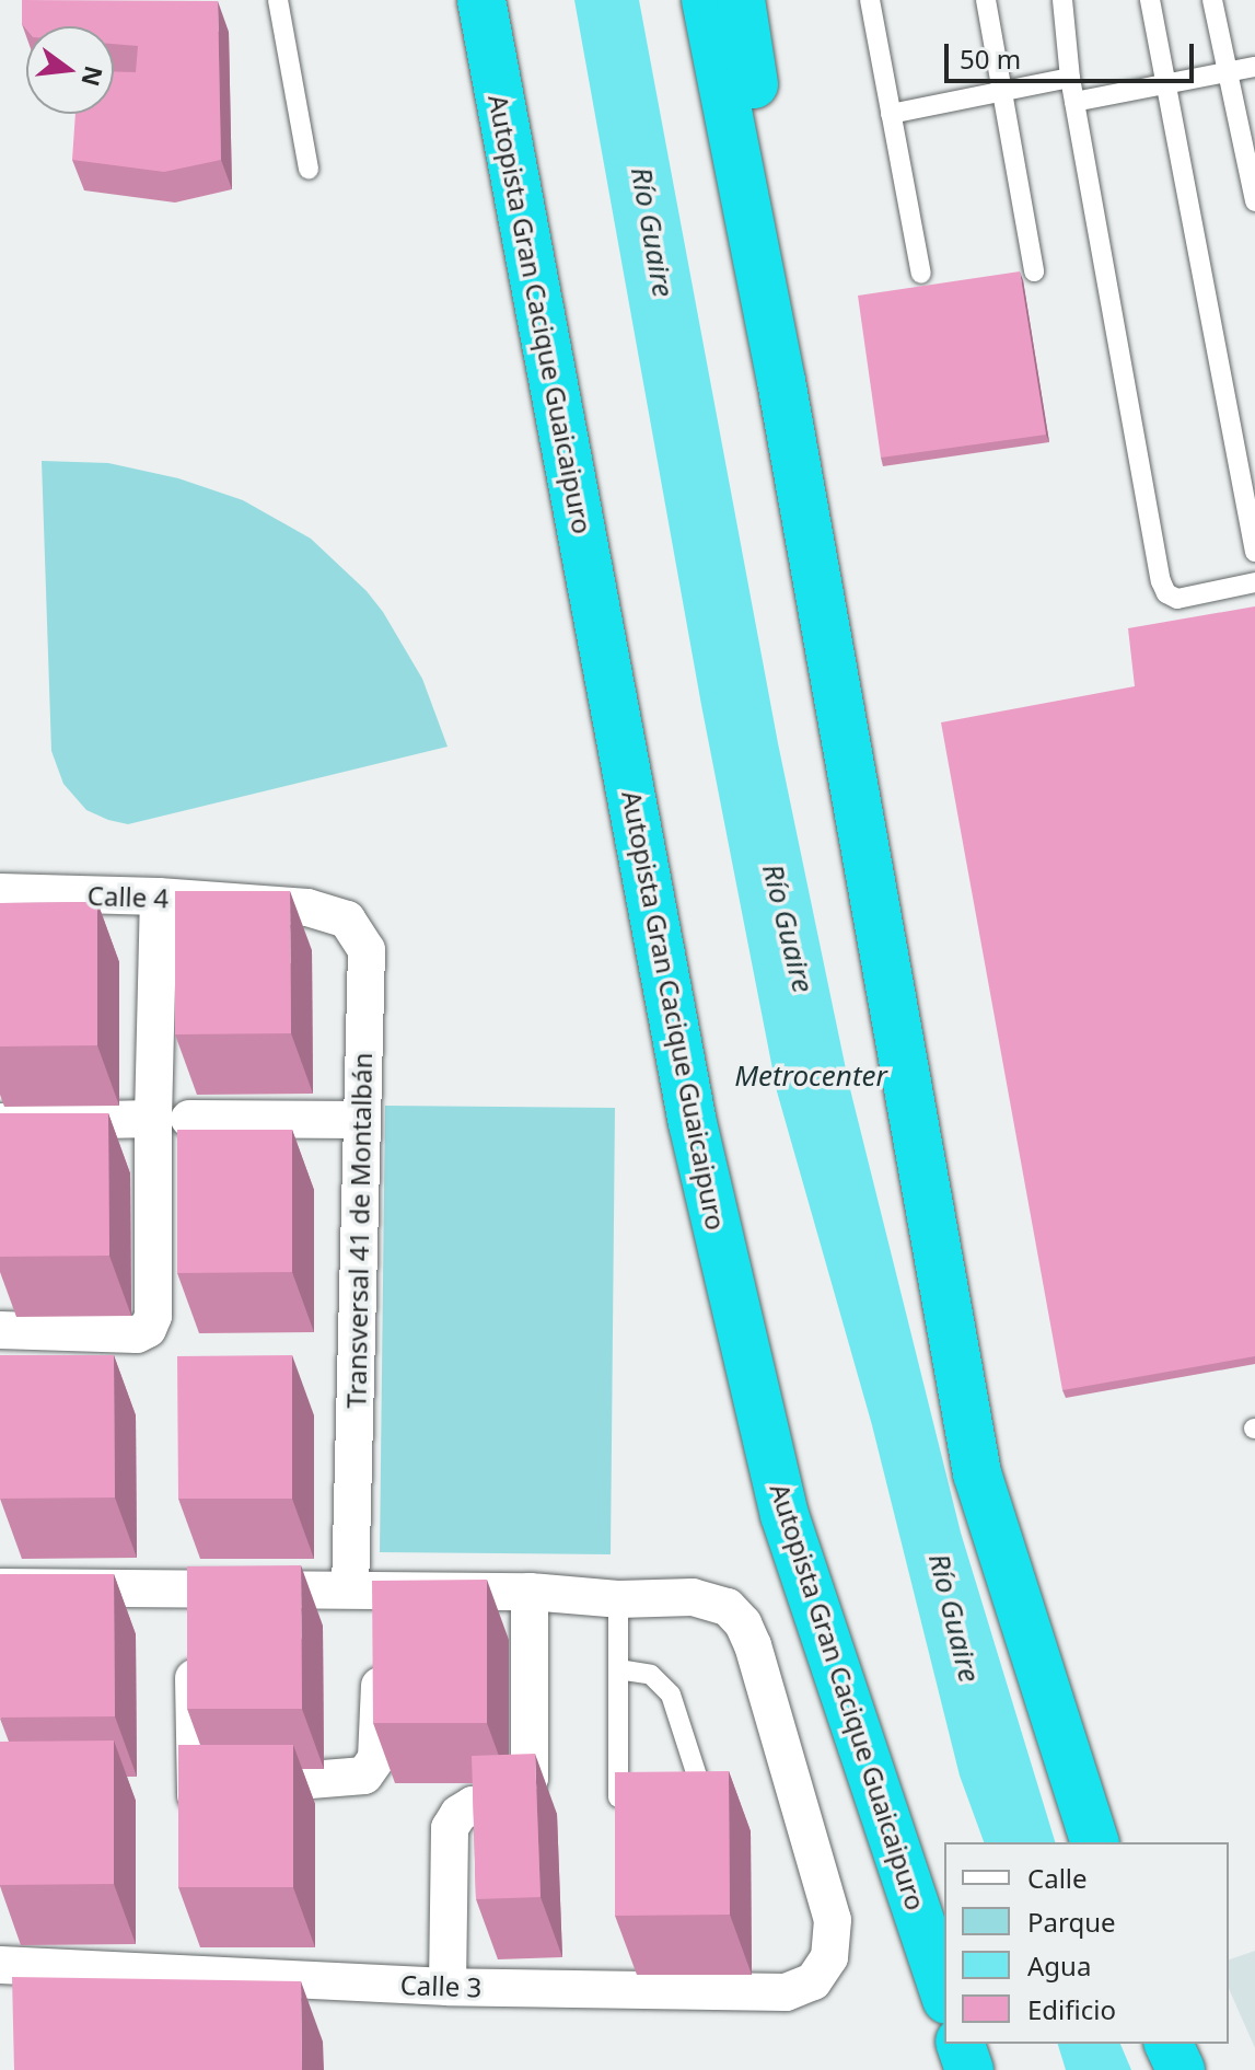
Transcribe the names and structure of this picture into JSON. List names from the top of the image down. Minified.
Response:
{"streets":{"highway":["Autopista Gran Cacique Guaicaipuro"],"street":["Calle 4","Transversal 41 de Montalbán","Calle 3"]},"crossings":[["Calle 4","Transversal 41 de Montalbán"]],"water":["Río Guaire","Metrocenter"],"legend":["Calle","Parque","Agua","Edificio"],"scale_bar":"50 m","north":"right"}
